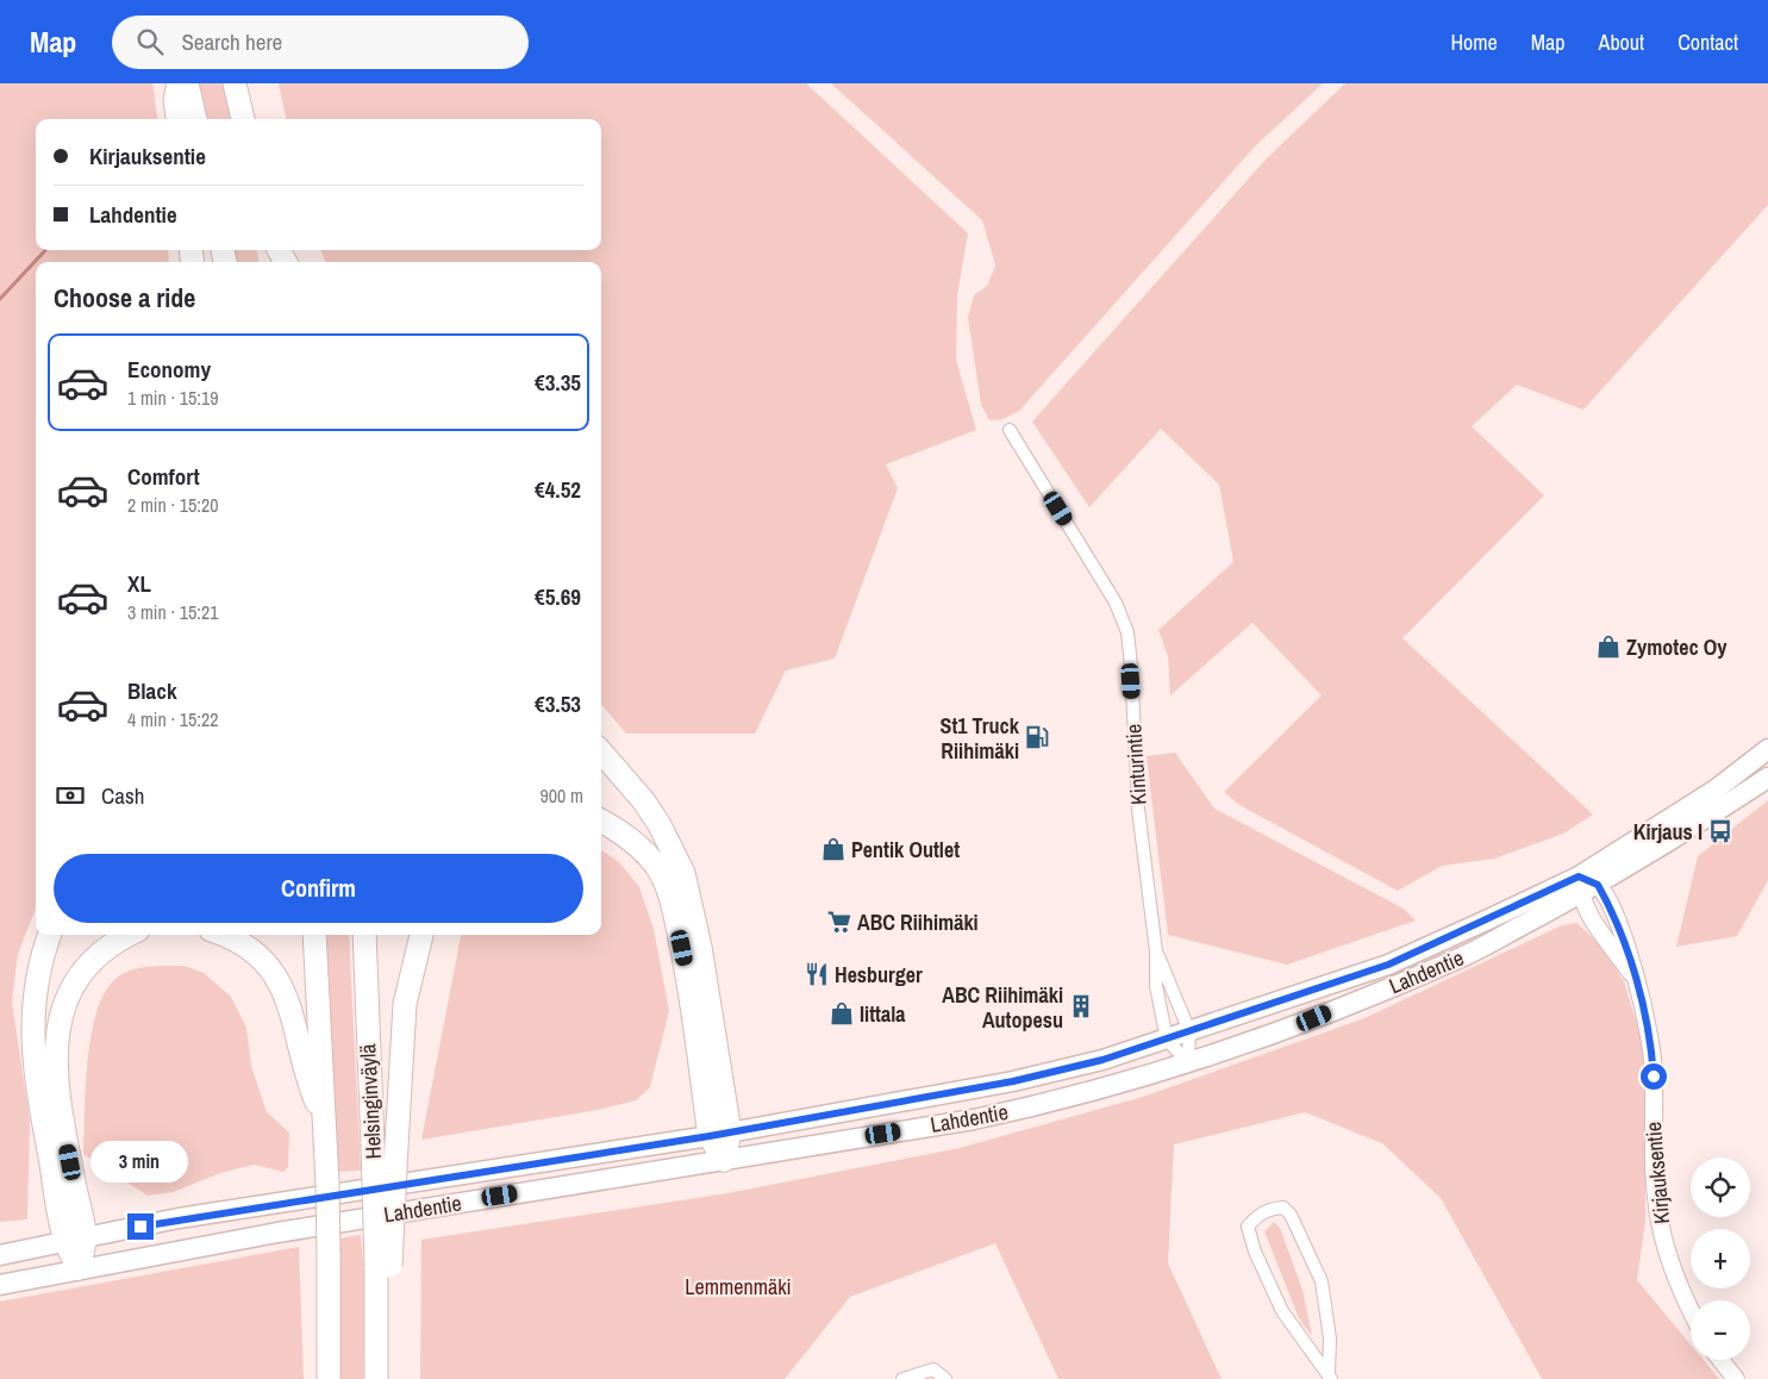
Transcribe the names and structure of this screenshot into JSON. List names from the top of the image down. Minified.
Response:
{"streets":{"highway":["Helsinginväylä"],"main road":["Lahdentie"],"street":["Kinturintie","Kirjauksentie"]},"crossings":[["Kinturintie","Lahdentie"],["Lahdentie","Kirjauksentie"]],"parks":["Lemmenmäki"],"places":{"shop":["Zymotec Oy","Pentik Outlet","Iittala"],"fuel station":["St1 Truck Riihimäki"],"bus stop":["Kirjaus I"],"supermarket":["ABC Riihimäki"],"restaurant":["Hesburger"],"building":["ABC Riihimäki Autopesu"]},"page":{"header":"Map","search":"Search here","nav":["Home","Map","About","Contact"],"banner":["Kirjauksentie","Lahdentie"],"heading":"Choose a ride","list":[{"name":"Economy","note":"1 min · 15:19","value":"€3.35"},{"name":"Comfort","note":"2 min · 15:20","value":"€4.52"},{"name":"XL","note":"3 min · 15:21","value":"€5.69"},{"name":"Black","note":"4 min · 15:22","value":"€3.53"}],"pay":["Cash","900 m"],"buttons":"Confirm","bubble":"3 min","map_buttons":["+","−"]}}
